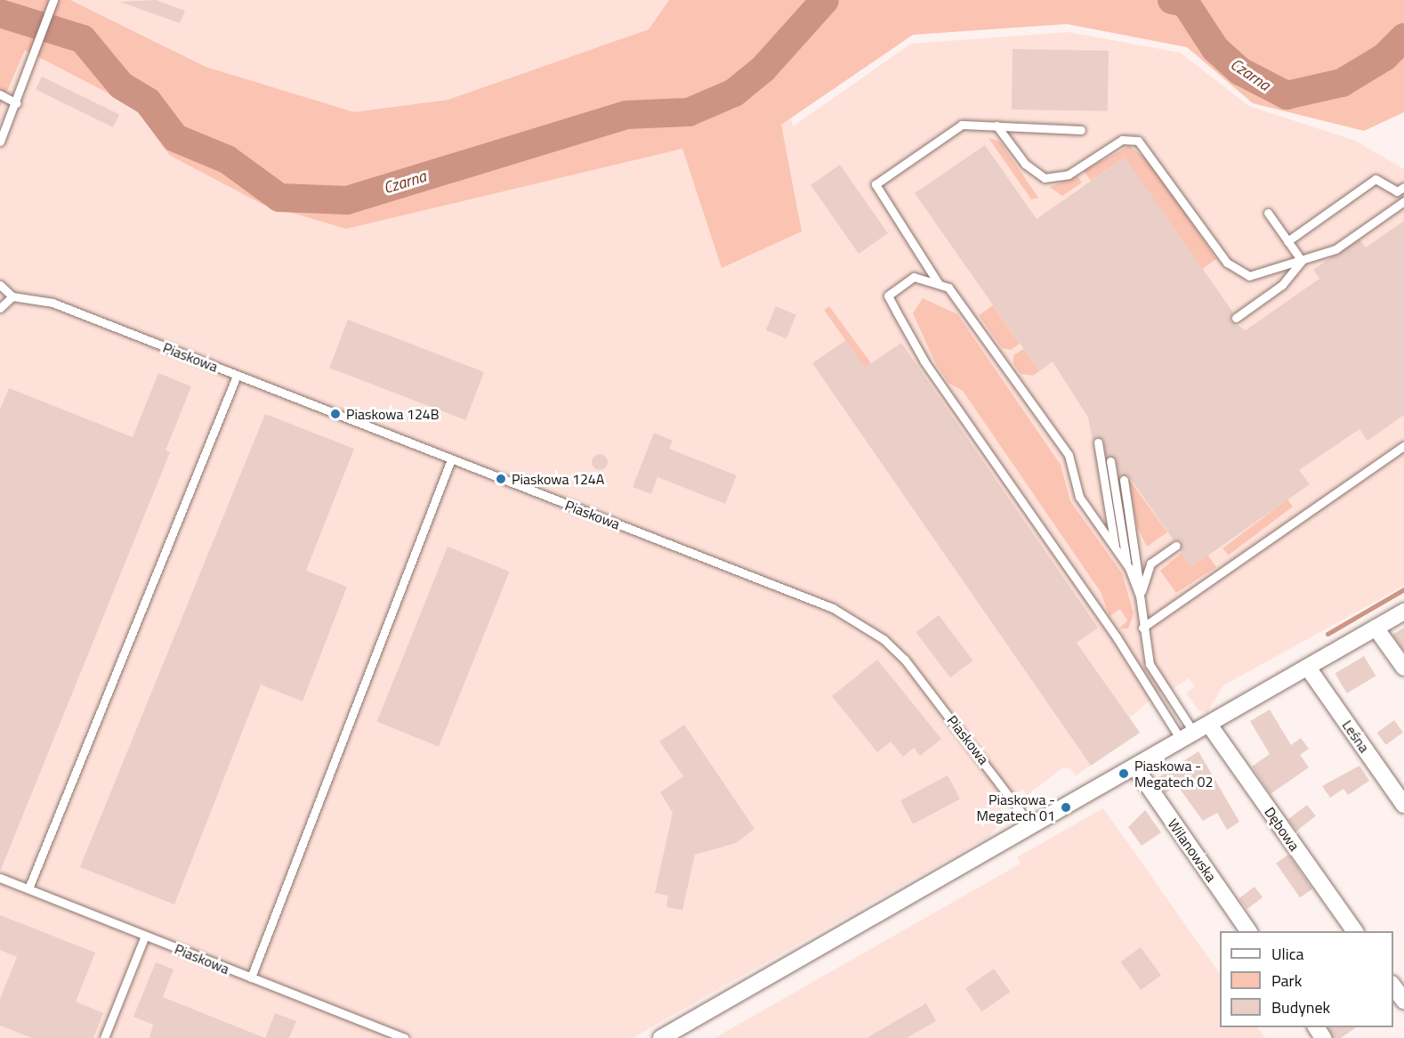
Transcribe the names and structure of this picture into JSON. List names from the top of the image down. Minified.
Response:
{"streets":{"street":["Leśna","Dębowa","Wilanowska"],"lane":["Piaskowa"]},"water":["Czarna"],"places":["Piaskowa 124B","Piaskowa 124A","Piaskowa - Megatech 02","Piaskowa - Megatech 01"],"legend":["Ulica","Park","Budynek"]}
